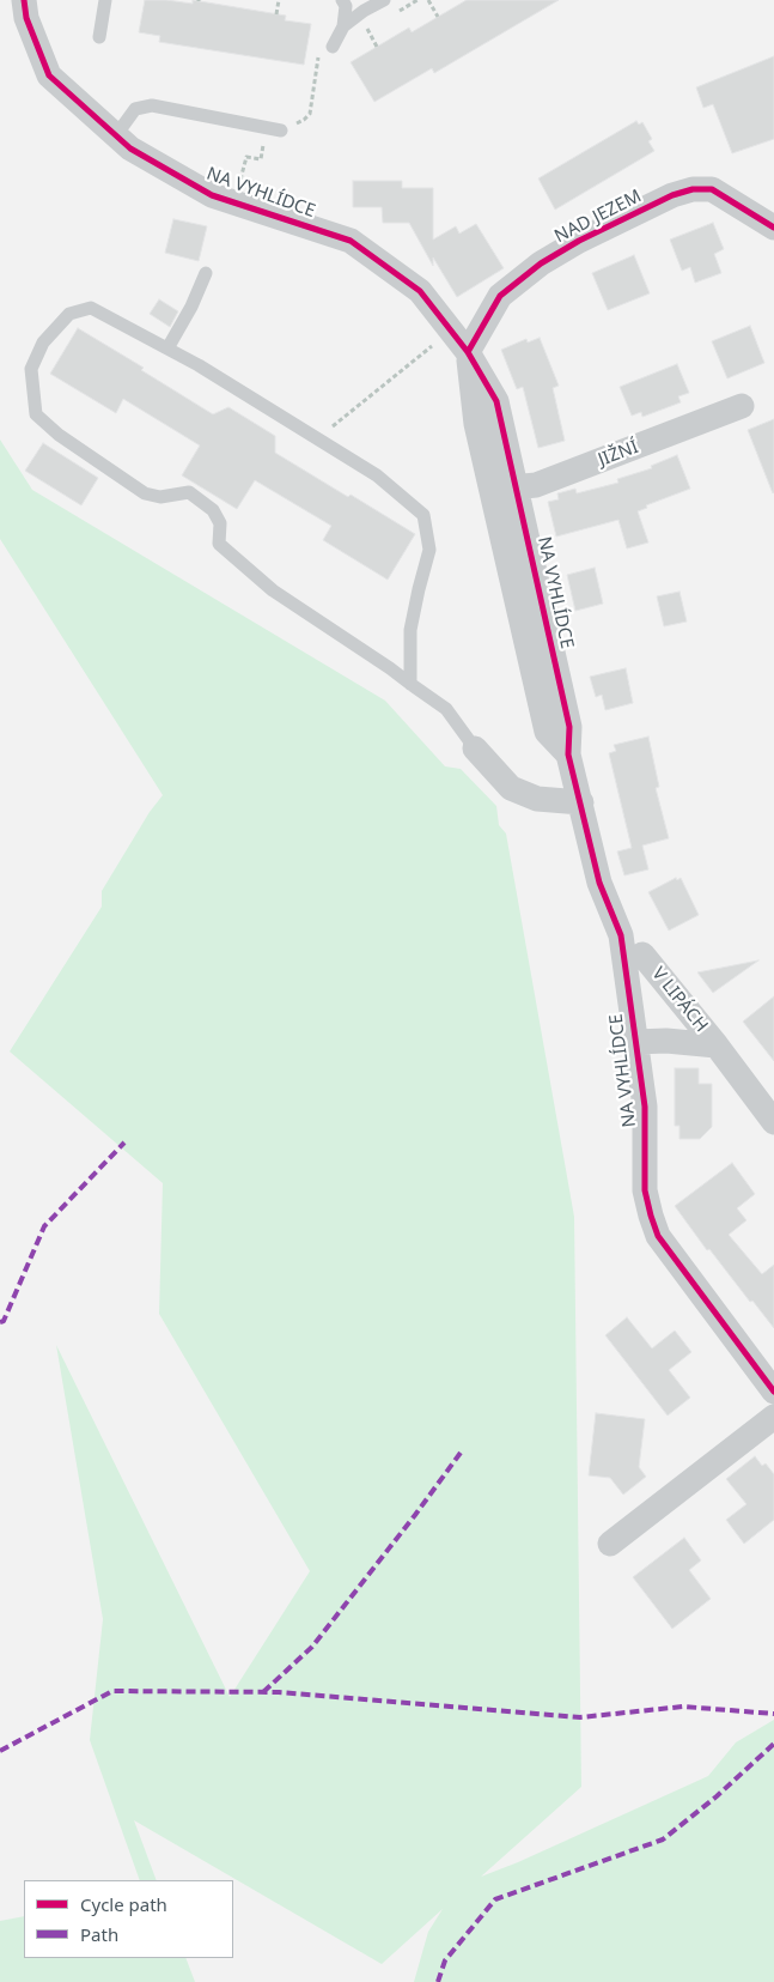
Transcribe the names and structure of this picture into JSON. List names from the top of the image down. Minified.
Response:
{"streets":{"street":["NA VYHLÍDCE","NAD JEZEM","JIŽNÍ","V LIPÁCH"]},"crossings":[["NA VYHLÍDCE","NAD JEZEM"],["NA VYHLÍDCE","JIŽNÍ"],["NA VYHLÍDCE","V LIPÁCH"]],"legend":["Cycle path","Path"]}
